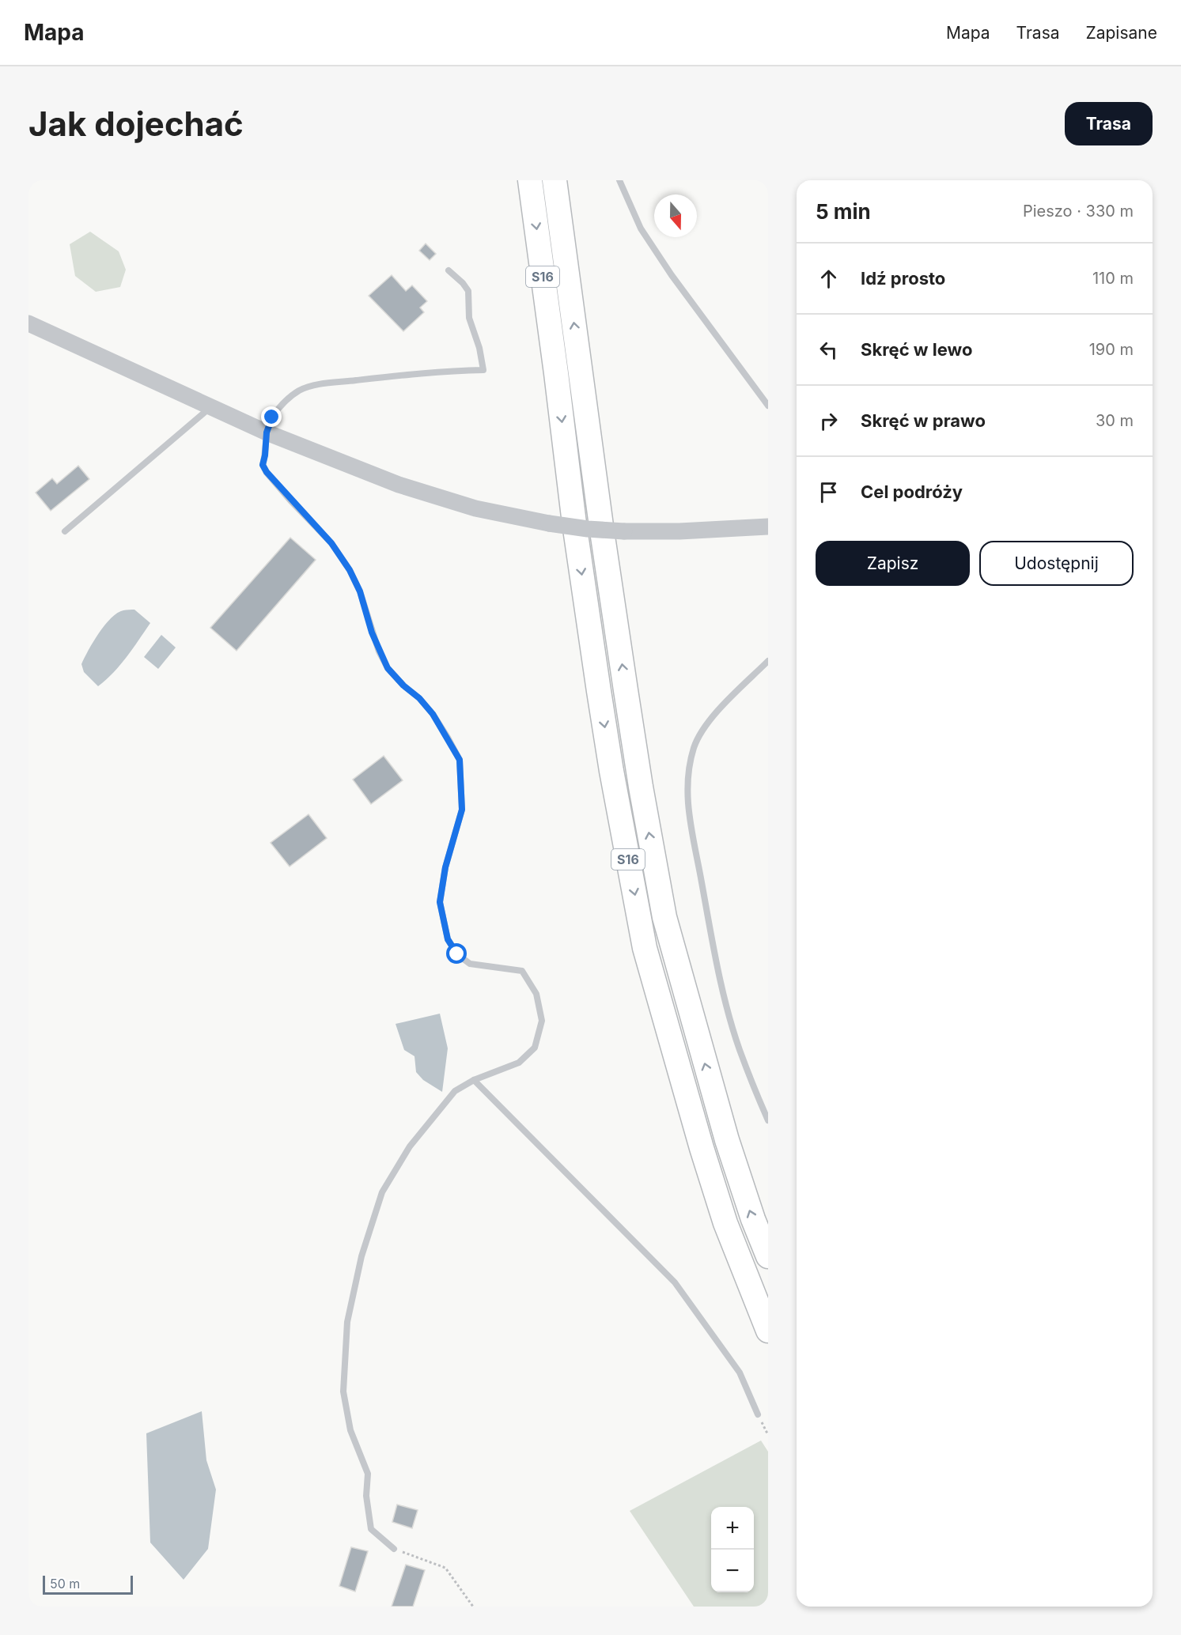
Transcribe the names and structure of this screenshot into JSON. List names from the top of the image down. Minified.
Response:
{"streets":{"highway":["S16"]},"scale_bar":"50 m","north":"bottom","page":{"header":"Mapa","nav":["Mapa","Trasa","Zapisane"],"buttons":["Trasa",["Zapisz","Udostępnij"]],"title":"Jak dojechać","heading":["5 min","Pieszo · 330 m"],"list":[["Idź prosto","110 m"],["Skręć w lewo","190 m"],["Skręć w prawo","30 m"],"Cel podróży"],"map_buttons":["+","−"],"scale":"50 m"}}
